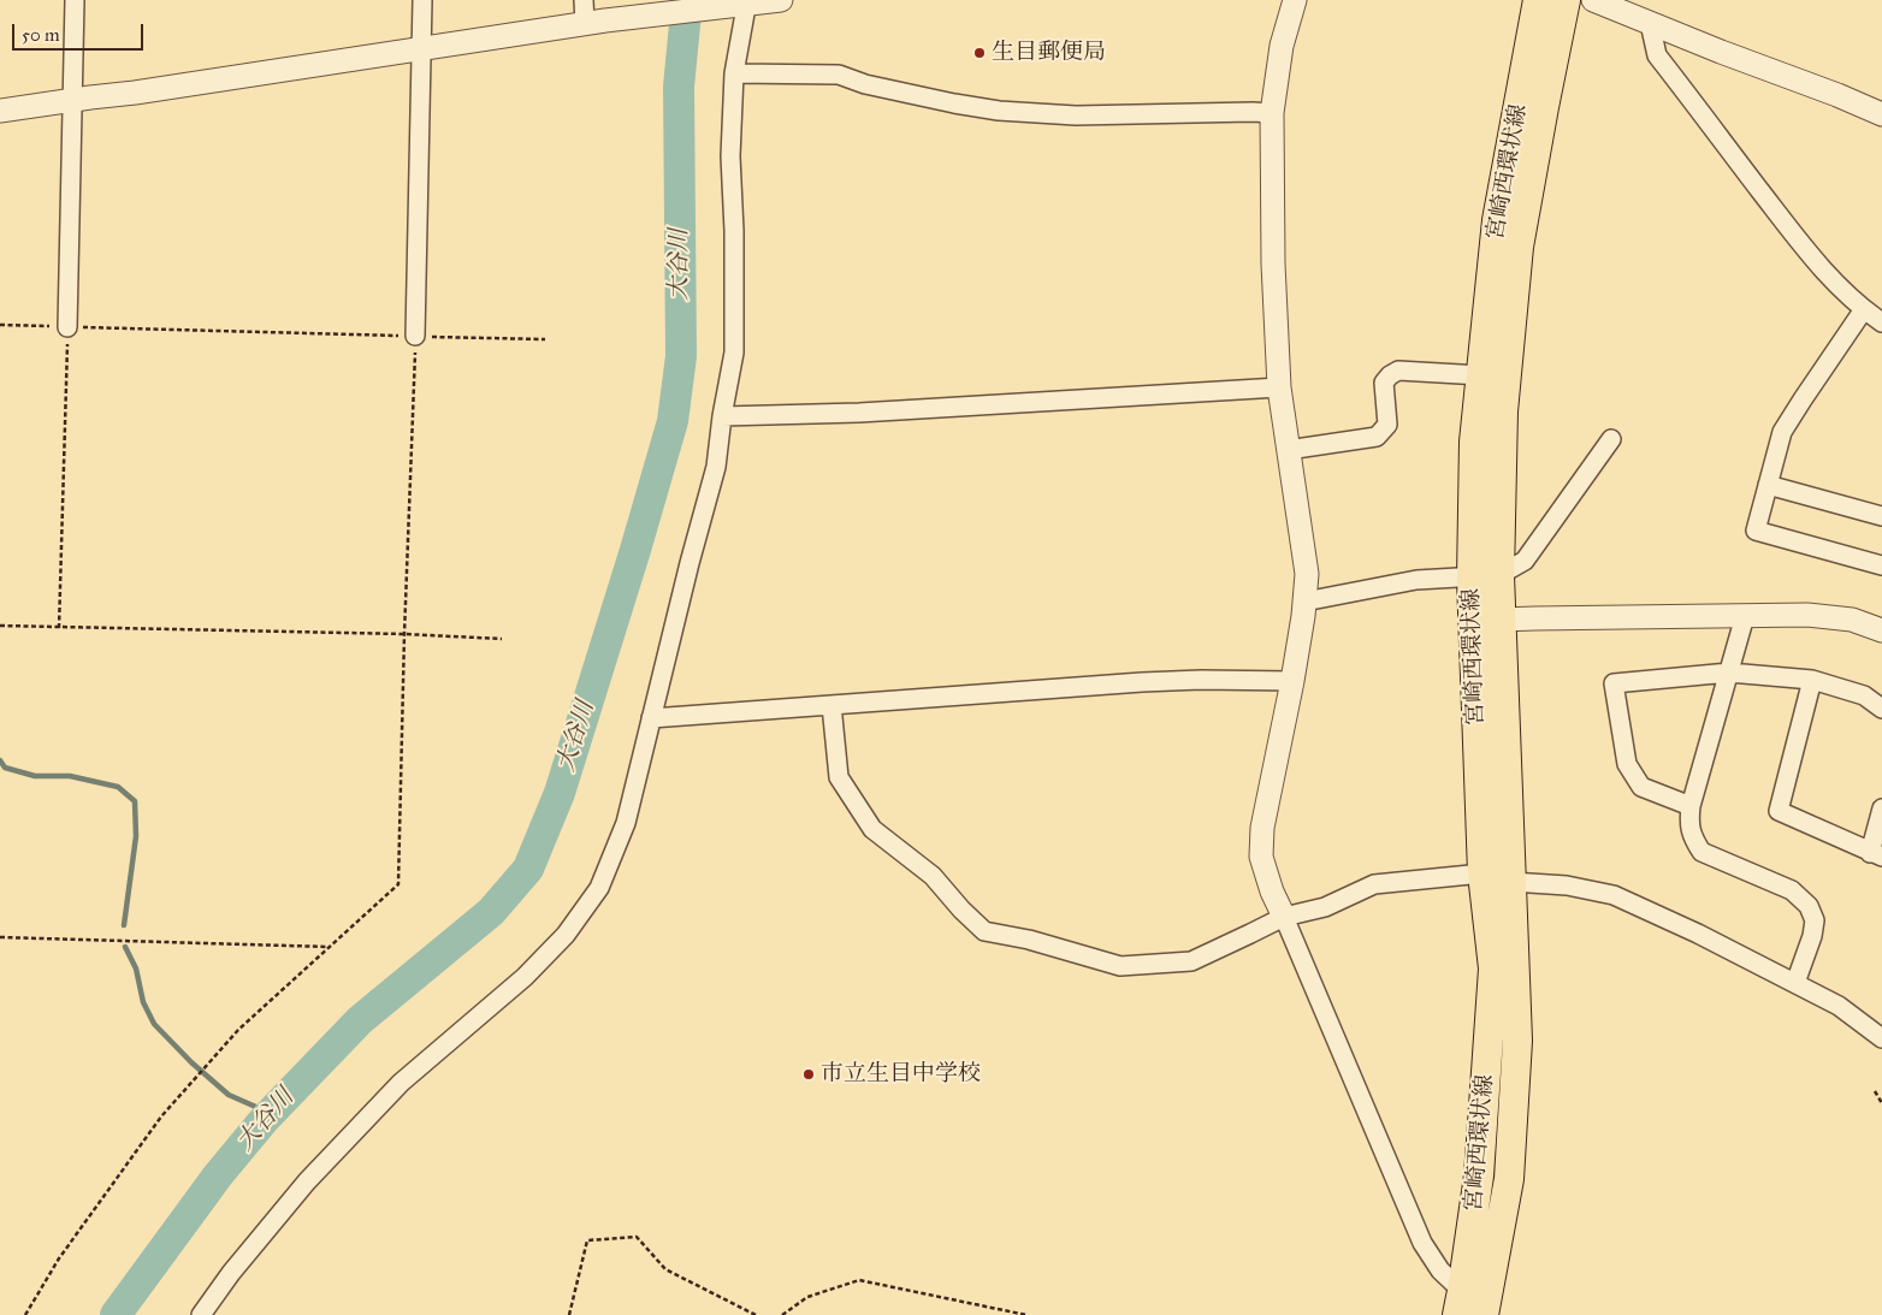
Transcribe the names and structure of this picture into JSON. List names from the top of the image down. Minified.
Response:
{"streets":{"main road":["宮崎西環状線"]},"water":["大谷川"],"places":["生目郵便局","市立生目中学校"],"scale_bar":"50 m"}
